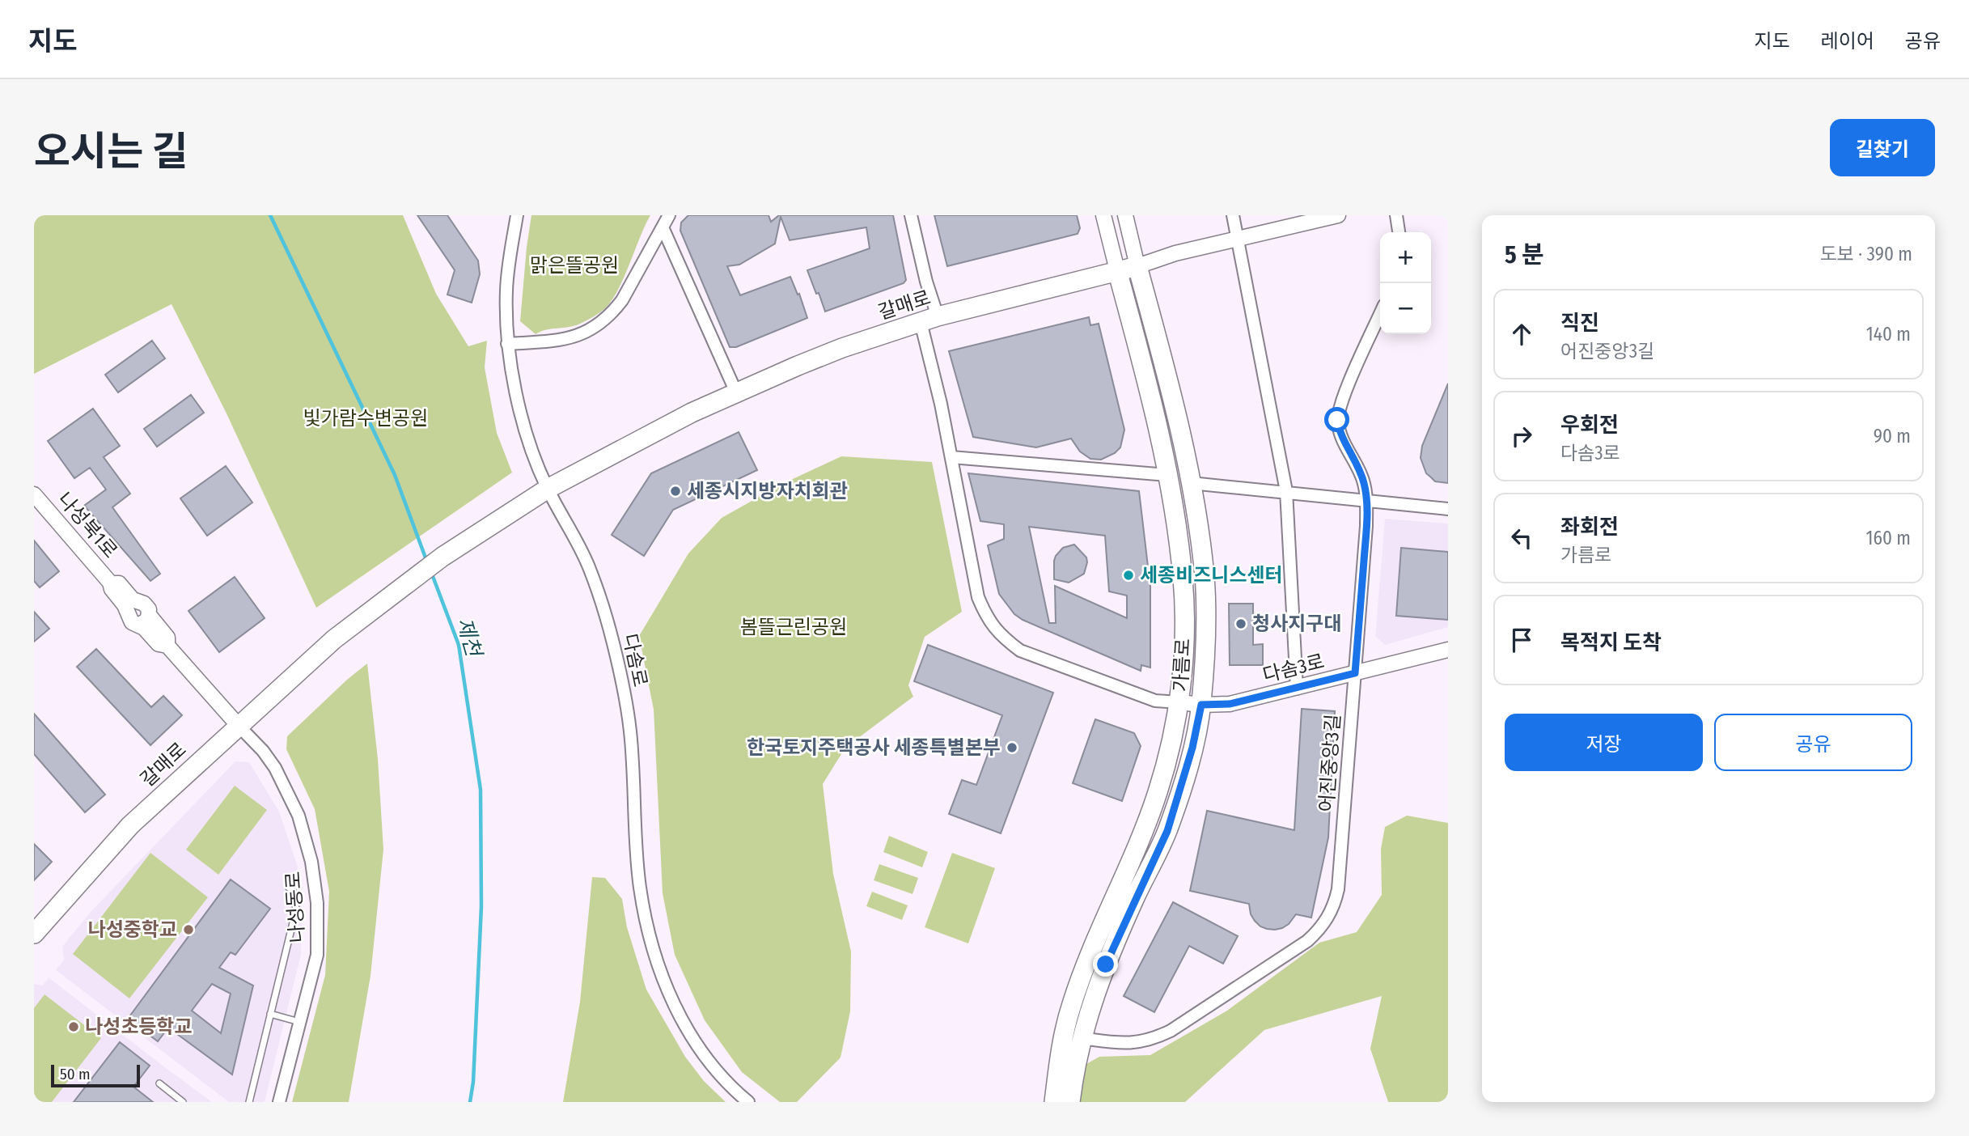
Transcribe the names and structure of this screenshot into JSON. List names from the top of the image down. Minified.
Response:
{"streets":{"main road":["갈매로","가름로"],"street":["나성북1로","다솜로","다솜3로","어진중앙3길","나성동로"]},"crossings":[["갈매로","다솜로"],["갈매로","가름로"],["갈매로","나성동로"],["가름로","다솜3로"],["가름로","어진중앙3길"],["다솜3로","어진중앙3길"]],"water":["제천"],"parks":["맑은뜰공원","빛가람수변공원","봄뜰근린공원"],"places":["세종시지방자치회관","세종비즈니스센터","청사지구대","한국토지주택공사 세종특별본부","나성중학교","나성초등학교"],"scale_bar":"50 m","page":{"header":"지도","nav":["지도","레이어","공유"],"title":"오시는 길","buttons":["길찾기",["저장","공유"]],"heading":["5 분","도보 · 390 m"],"map_buttons":["+","−"],"list":[["직진","어진중앙3길","140 m"],["우회전","다솜3로","90 m"],["좌회전","가름로","160 m"],"목적지 도착"],"scale":"50 m"}}
